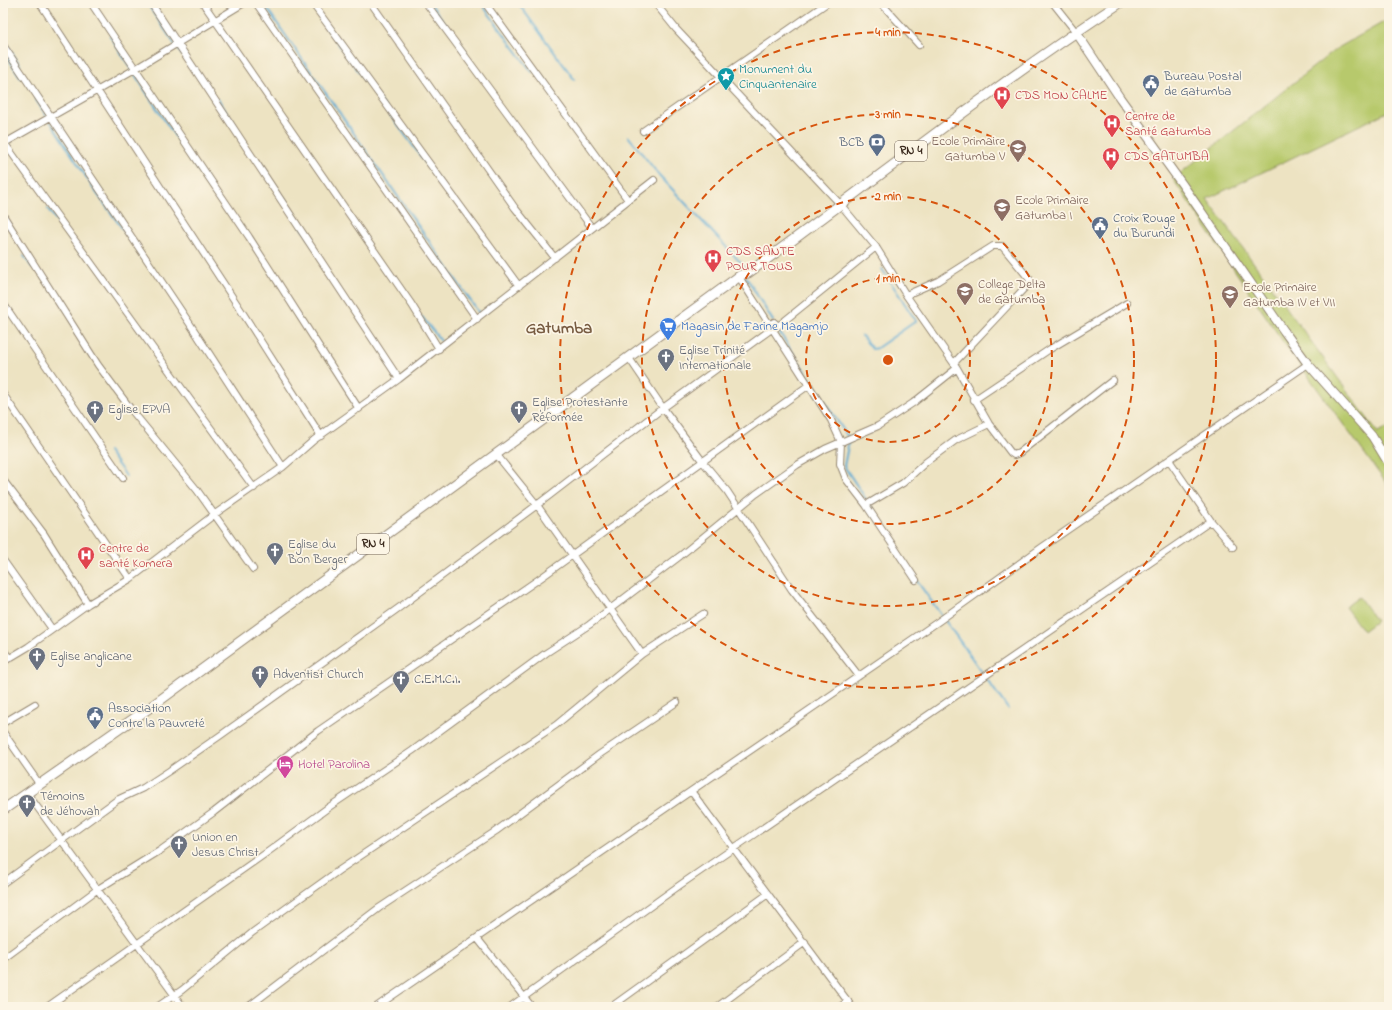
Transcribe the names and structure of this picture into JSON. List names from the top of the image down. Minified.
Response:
{"streets":{"main road":["RN 4"]},"districts":["Gatumba"],"places":{"place":["Monument du Cinquantenaire"],"public building":["Bureau Postal de Gatumba","Croix Rouge du Burundi","Association Contre la Pauvreté"],"hospital":["CDS MON CALME","Centre de Santé Gatumba","CDS GATUMBA","CDS SANTE POUR TOUS","Centre de santé Komera"],"bank":["BCB"],"school or university":["Ecole Primaire Gatumba V","Ecole Primaire Gatumba I","College Delta de Gatumba","Ecole Primaire Gatumba IV et VII"],"supermarket":["Magasin de Farine Magamjo"],"church":["Eglise Trinité Internationale","Eglise EPVA","Eglise Protestante Réformée","Eglise du Bon Berger","Eglise anglicane","Adventist Church","C.E.M.C.I.","Témoins de Jéhovah","Union en Jesus Christ"],"hotel":["Hotel Parolina"]},"rings":["4 min","3 min","2 min","1 min"]}
